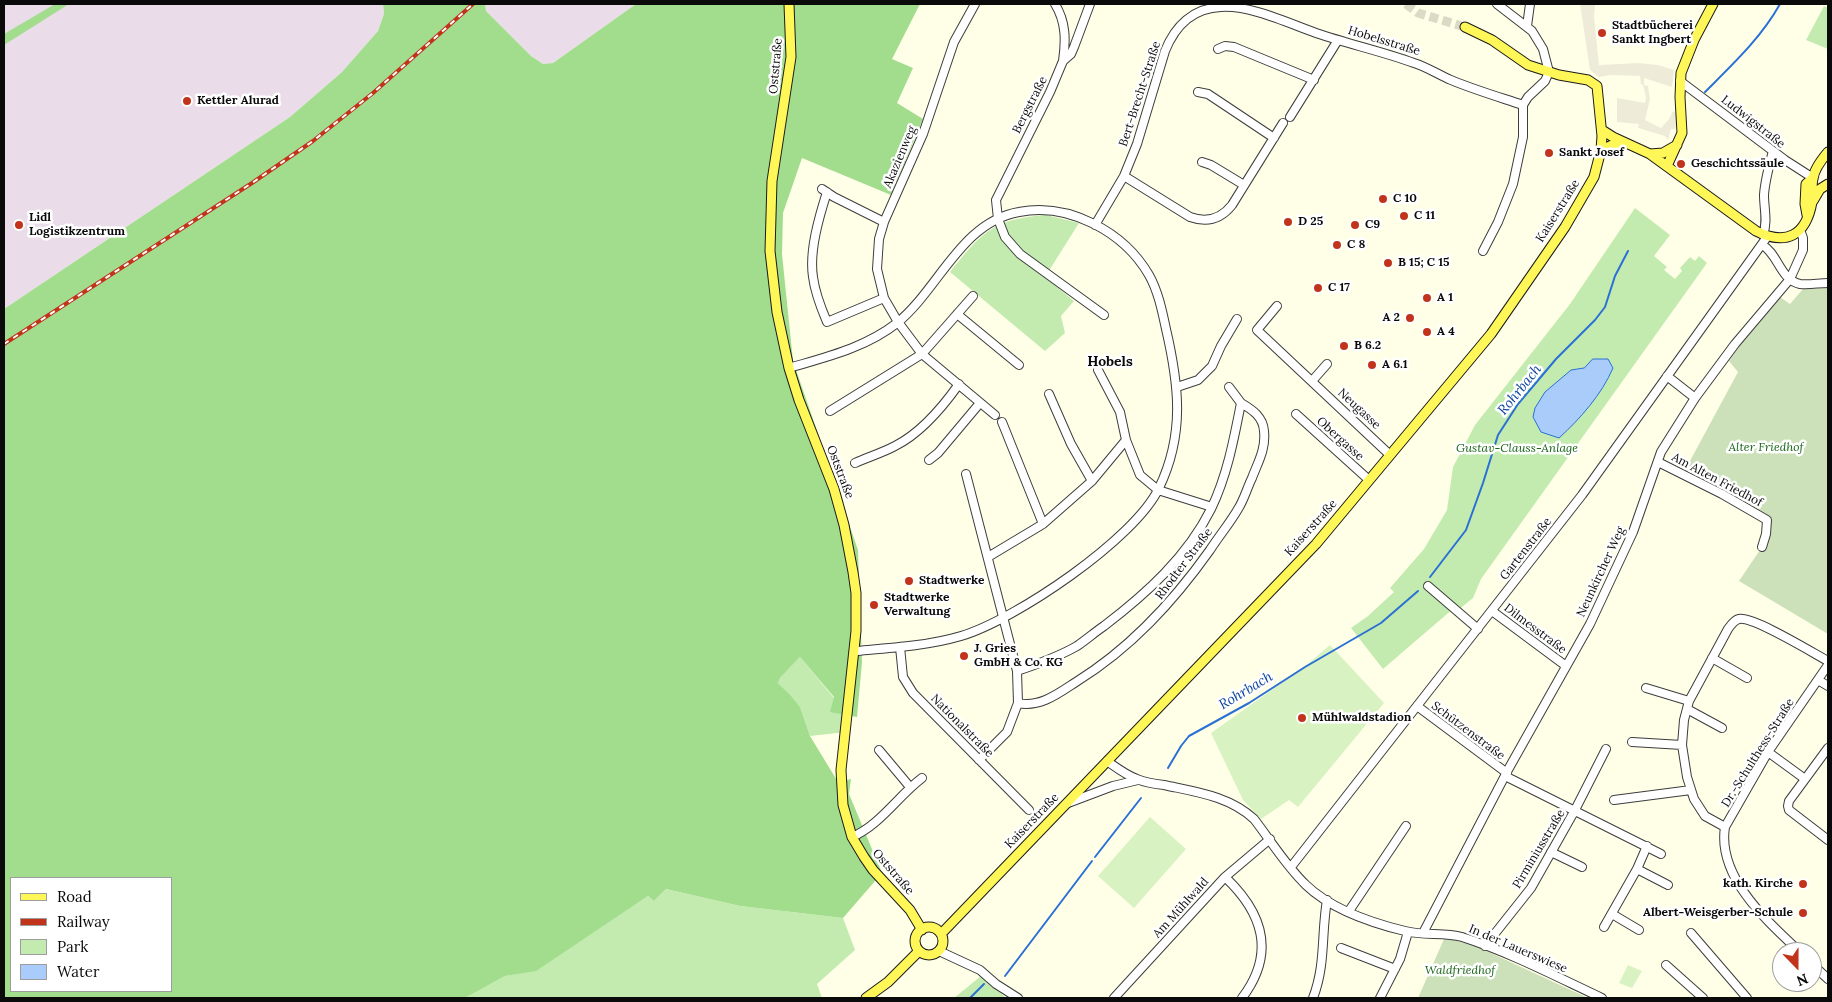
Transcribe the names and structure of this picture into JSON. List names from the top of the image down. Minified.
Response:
{"streets":{"main road":["Oststraße","Kaiserstraße"],"street":["Hobelsstraße","Bert-Brecht-Straße","Bergstraße","Ludwigstraße","Akazienweg","Neugasse","Obergasse","Am Alten Friedhof","Gartenstraße","Rhodter Straße","Neunkircher Weg","Dilmesstraße","Nationalstraße","Schützenstraße","Dr.-Schulthess-Straße","Pirminiusstraße","Am Mühlwald","In der Lauerswiese"]},"crossings":[["Hobelsstraße","Bert-Brecht-Straße"],["Oststraße","Kaiserstraße"],["Kaiserstraße","Neugasse"],["Kaiserstraße","Obergasse"],["Am Alten Friedhof","Neunkircher Weg"],["Gartenstraße","Dilmesstraße"],["Gartenstraße","Schützenstraße"],["Gartenstraße","In der Lauerswiese"],["Neunkircher Weg","Dilmesstraße"],["Neunkircher Weg","Schützenstraße"],["Neunkircher Weg","In der Lauerswiese"],["Schützenstraße","Pirminiusstraße"],["Pirminiusstraße","In der Lauerswiese"],["Am Mühlwald","In der Lauerswiese"]],"districts":["Hobels"],"water":["Rohrbach"],"parks":["Alter Friedhof","Gustav-Clauss-Anlage","Waldfriedhof"],"places":["Stadtbücherei Sankt Ingbert","Kettler Alurad","Sankt Josef","Geschichtssäule","C 10","C 11","D 25","Lidl Logistikzentrum","C9","C 8","B 15; C 15","C 17","A 1","A 2","A 4","B 6.2","A 6.1","Stadtwerke","Stadtwerke Verwaltung","J. Gries GmbH & Co. KG","Mühlwaldstadion","kath. Kirche","Albert-Weisgerber-Schule"],"legend":["Road","Railway","Park","Water"],"north":"bottom"}
